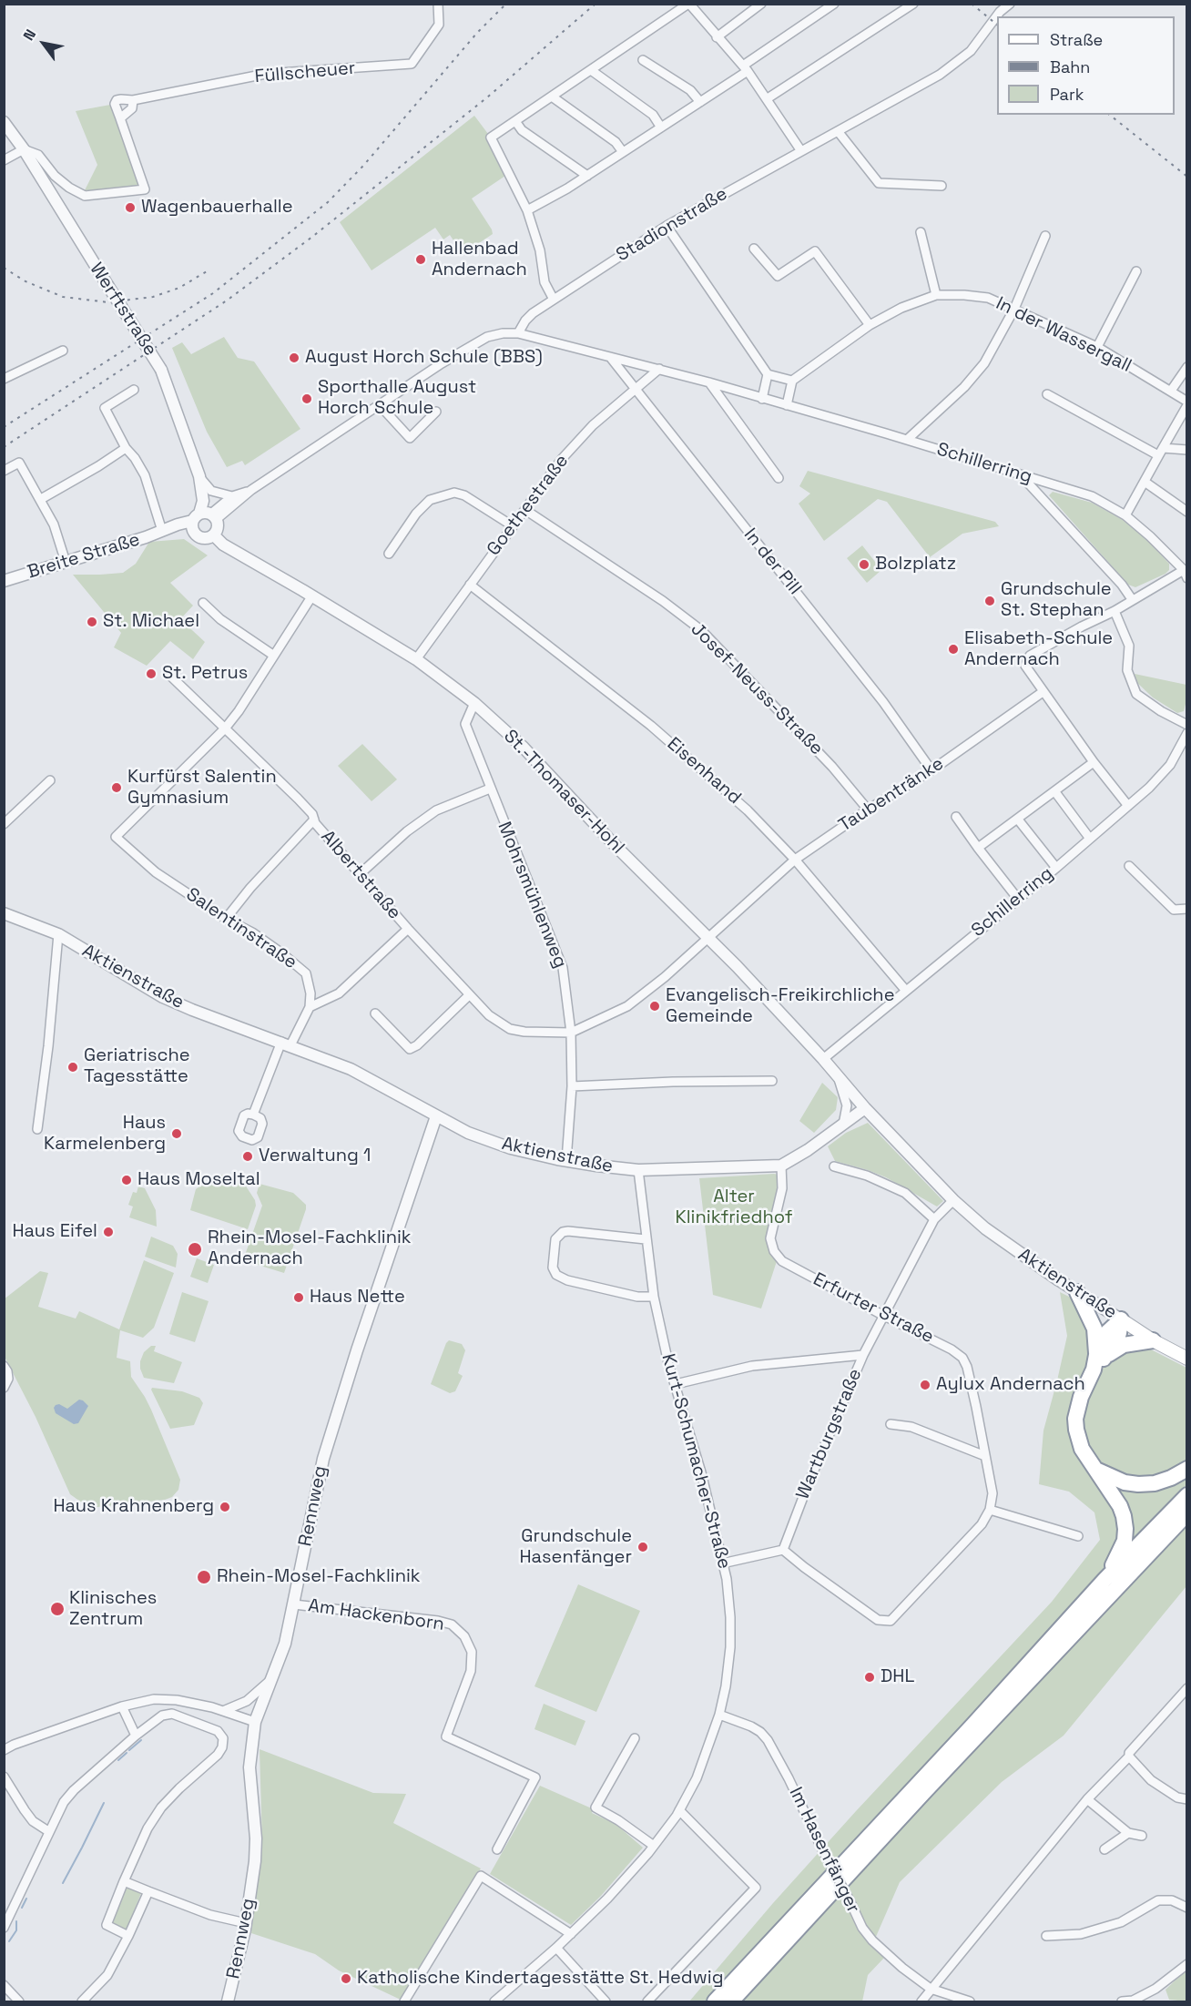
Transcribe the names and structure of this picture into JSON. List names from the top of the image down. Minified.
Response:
{"streets":{"main road":["Aktienstraße"],"street":["Füllscheuer","Stadionstraße","Werftstraße","In der Wassergall","Schillerring","Goethestraße","Breite Straße","In der Pill","Josef-Neuss-Straße","Eisenhand","St.-Thomaser-Hohl","Taubentränke","Albertstraße","Mohrsmühlenweg","Salentinstraße","Erfurter Straße","Wartburgstraße","Kurt-Schumacher-Straße","Rennweg","Am Hackenborn","Im Hasenfänger"]},"crossings":[["Stadionstraße","Schillerring"],["Werftstraße","Schillerring"],["Werftstraße","Breite Straße"],["Schillerring","Goethestraße"],["Schillerring","Breite Straße"],["Schillerring","In der Pill"],["Schillerring","Eisenhand"],["Schillerring","St.-Thomaser-Hohl"],["Goethestraße","In der Pill"],["Goethestraße","Josef-Neuss-Straße"],["Goethestraße","Eisenhand"],["Goethestraße","St.-Thomaser-Hohl"],["In der Pill","Taubentränke"],["Josef-Neuss-Straße","Taubentränke"],["Eisenhand","Taubentränke"],["St.-Thomaser-Hohl","Taubentränke"],["St.-Thomaser-Hohl","Mohrsmühlenweg"],["St.-Thomaser-Hohl","Aktienstraße"],["Taubentränke","Albertstraße"],["Taubentränke","Mohrsmühlenweg"],["Albertstraße","Mohrsmühlenweg"],["Albertstraße","Salentinstraße"],["Mohrsmühlenweg","Aktienstraße"],["Aktienstraße","Erfurter Straße"],["Aktienstraße","Kurt-Schumacher-Straße"],["Aktienstraße","Rennweg"],["Erfurter Straße","Wartburgstraße"],["Kurt-Schumacher-Straße","Im Hasenfänger"],["Rennweg","Am Hackenborn"]],"parks":["Alter Klinikfriedhof"],"places":["Wagenbauerhalle","Hallenbad Andernach","August Horch Schule (BBS)","Sporthalle August Horch Schule","Bolzplatz","Grundschule St. Stephan","St. Michael","Elisabeth-Schule Andernach","St. Petrus","Kurfürst Salentin Gymnasium","Evangelisch-Freikirchliche Gemeinde","Geriatrische Tagesstätte","Haus Karmelenberg","Verwaltung 1","Haus Moseltal","Haus Eifel","Rhein-Mosel-Fachklinik Andernach","Haus Nette","Aylux Andernach","Haus Krahnenberg","Grundschule Hasenfänger","Rhein-Mosel-Fachklinik","Klinisches Zentrum","DHL","Katholische Kindertagesstätte St. Hedwig"],"legend":["Straße","Bahn","Park"],"north":"top left"}
